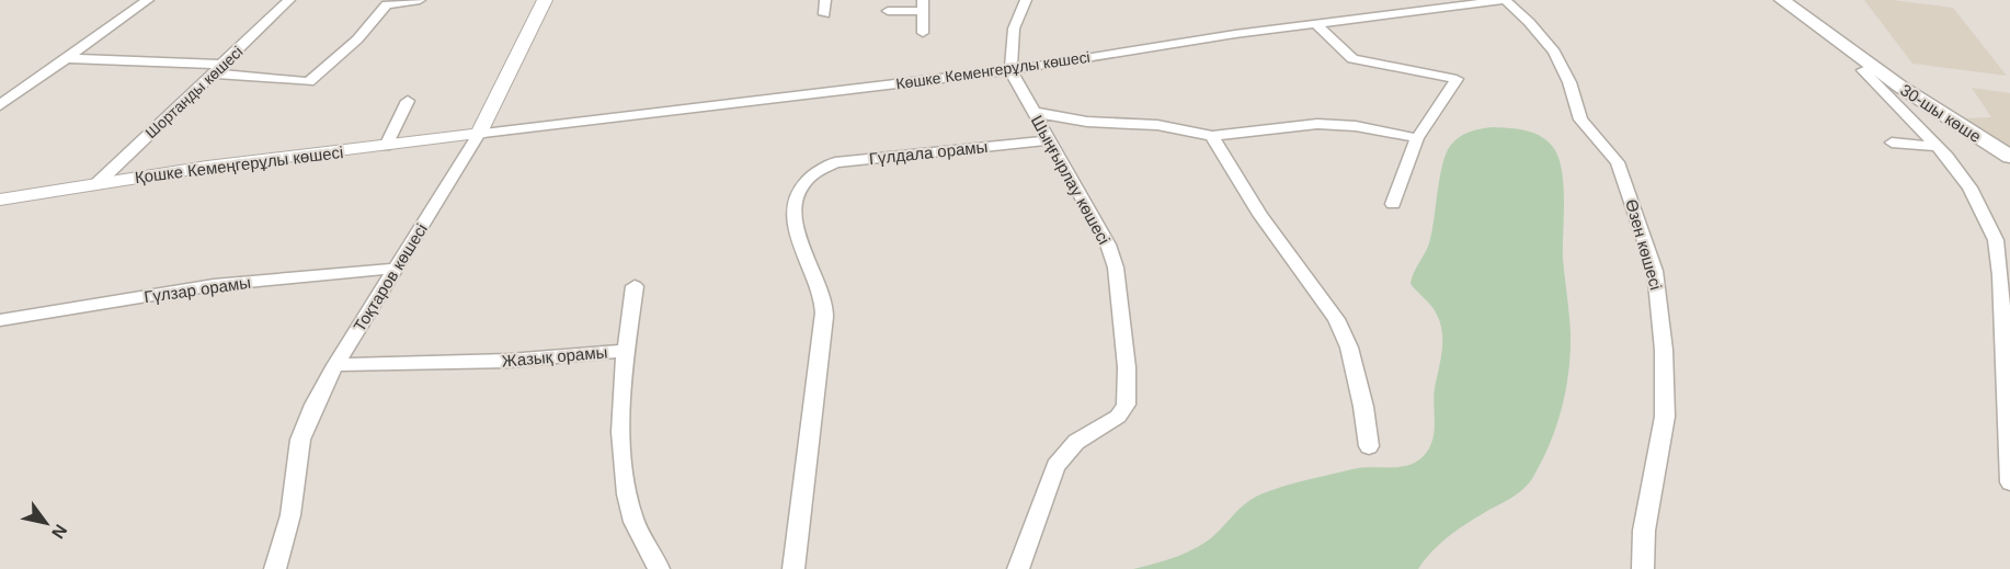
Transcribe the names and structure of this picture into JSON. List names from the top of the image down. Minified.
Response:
{"streets":{"main road":["30-шы көше"],"street":["Көшке Кеменгерұлы көшесі","Шортанды көшесі","Гүлдала орамы","Қошке Кемеңгерұлы көшесі","Шыңғырлау көшесі","Өзен көшесі","Тоқтаров көшесі","Гүлзар орамы","Жазық орамы"]},"crossings":[["Көшке Кеменгерұлы көшесі","Қошке Кемеңгерұлы көшесі"],["Көшке Кеменгерұлы көшесі","Шыңғырлау көшесі"],["Көшке Кеменгерұлы көшесі","Өзен көшесі"],["Көшке Кеменгерұлы көшесі","Тоқтаров көшесі"],["Шортанды көшесі","Қошке Кемеңгерұлы көшесі"],["Гүлдала орамы","Шыңғырлау көшесі"],["Қошке Кемеңгерұлы көшесі","Тоқтаров көшесі"],["Тоқтаров көшесі","Гүлзар орамы"],["Тоқтаров көшесі","Жазық орамы"]],"north":"bottom right"}
